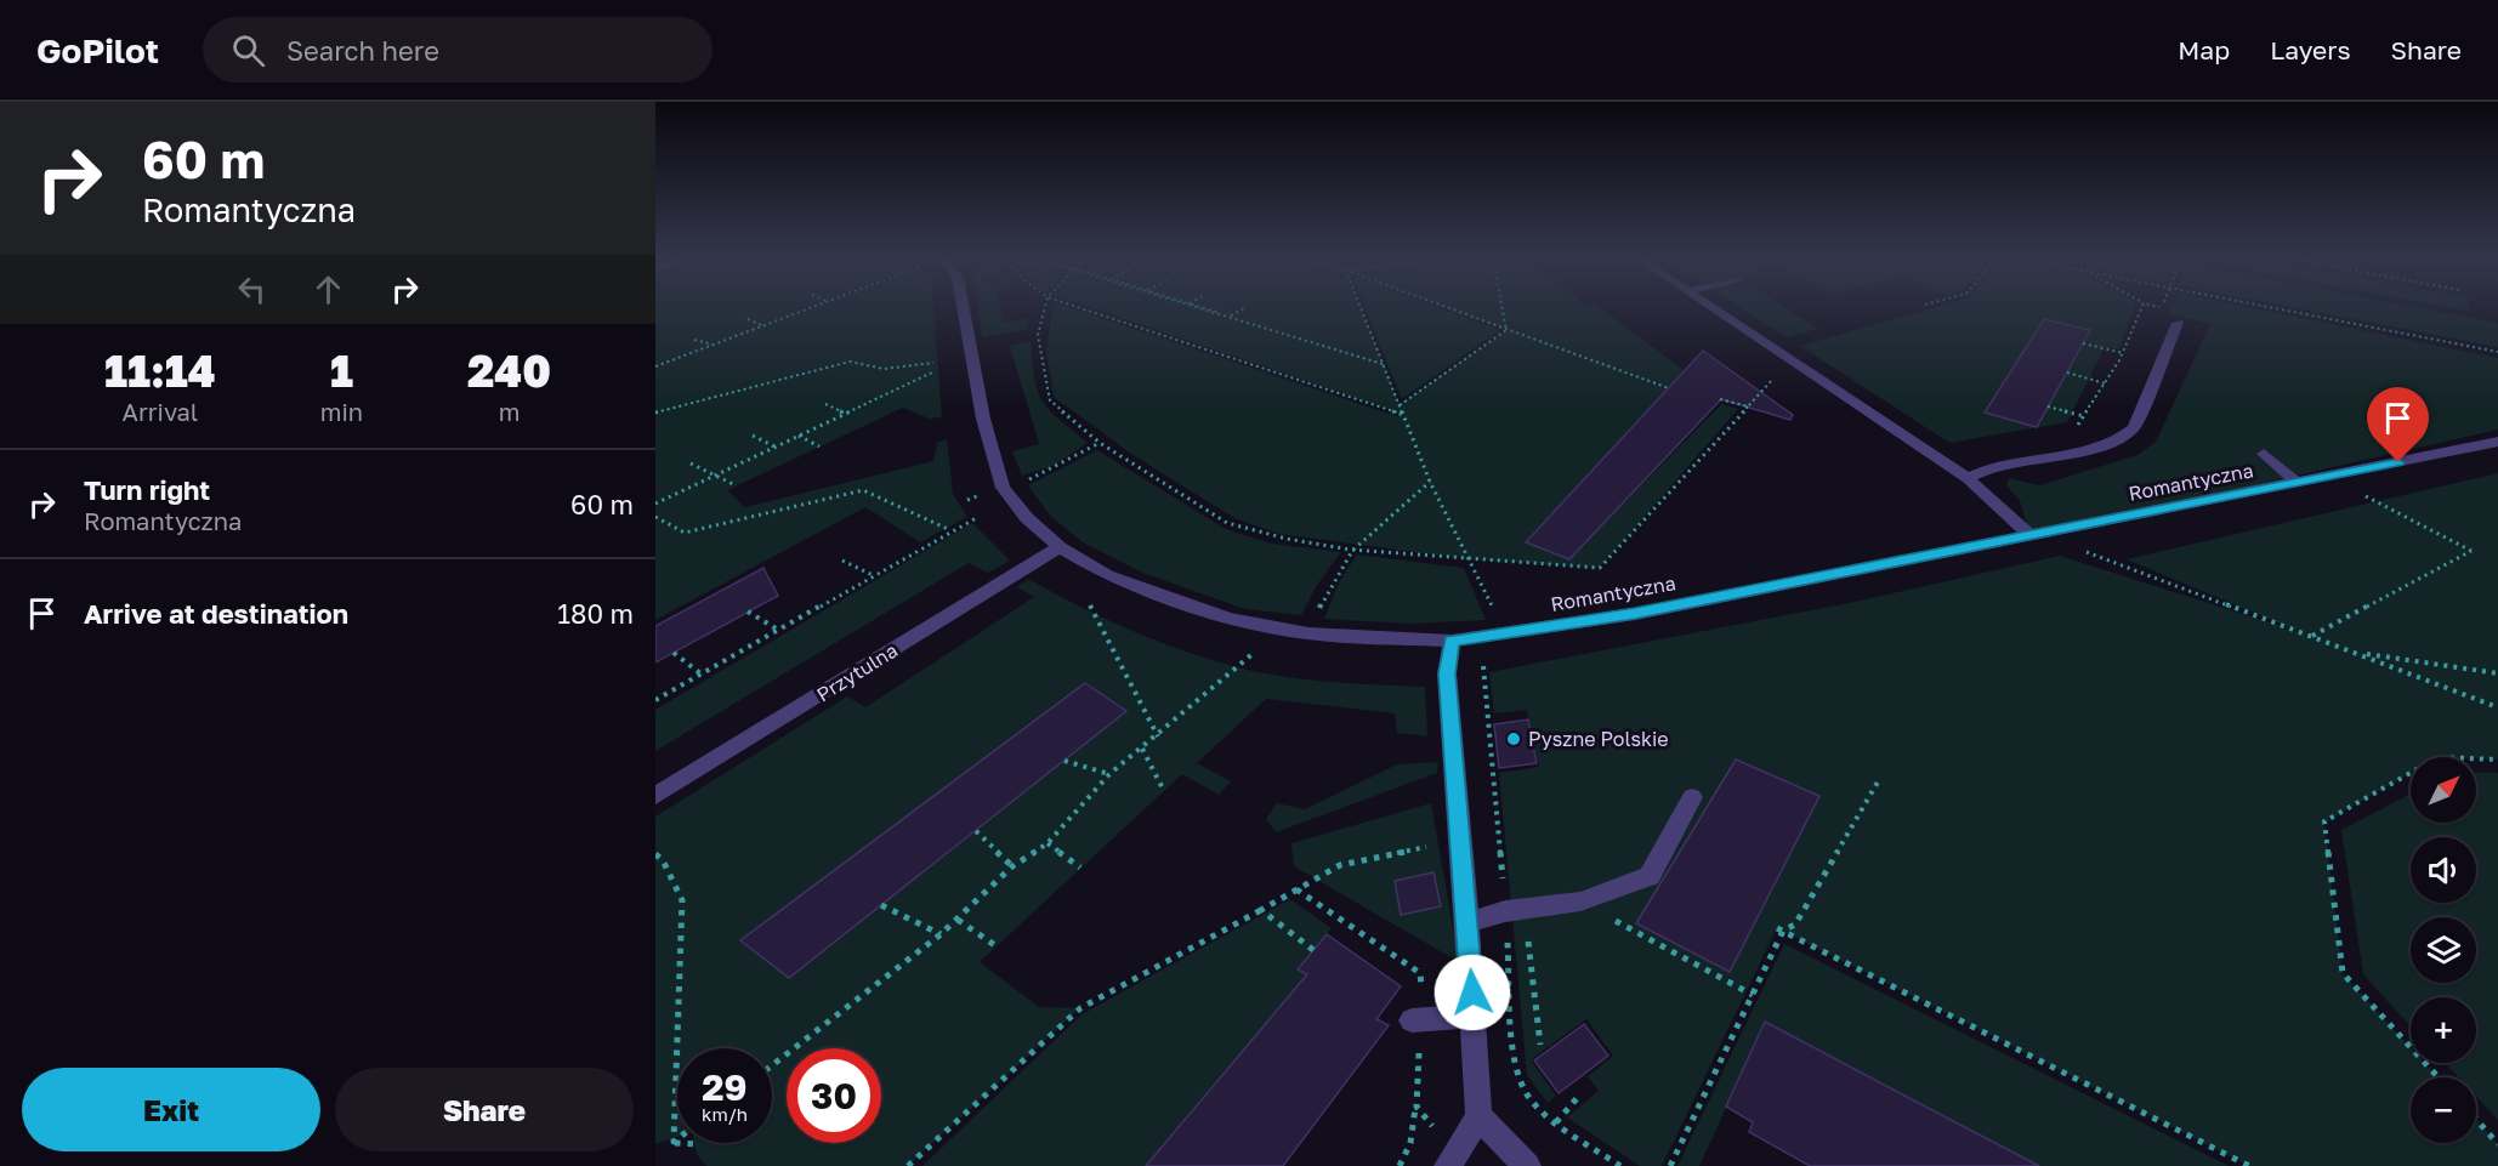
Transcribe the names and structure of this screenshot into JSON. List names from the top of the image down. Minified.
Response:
{"streets":{"street":["Romantyczna","Przytulna"]},"crossings":[["Romantyczna","Przytulna"]],"places":["Pyszne Polskie"],"north":"top right","page":{"header":"GoPilot","search":"Search here","nav":["Map","Layers","Share"],"turn":["60 m","Romantyczna"],"eta":["11:14","Arrival","1","min","240","m"],"list":[{"name":"Turn right","note":"Romantyczna","value":"60 m"},{"name":"Arrive at destination","value":"180 m"}],"map_buttons":["+","−"],"speed":"29 km/h","limit":"30","buttons":["Exit","Share"]}}
